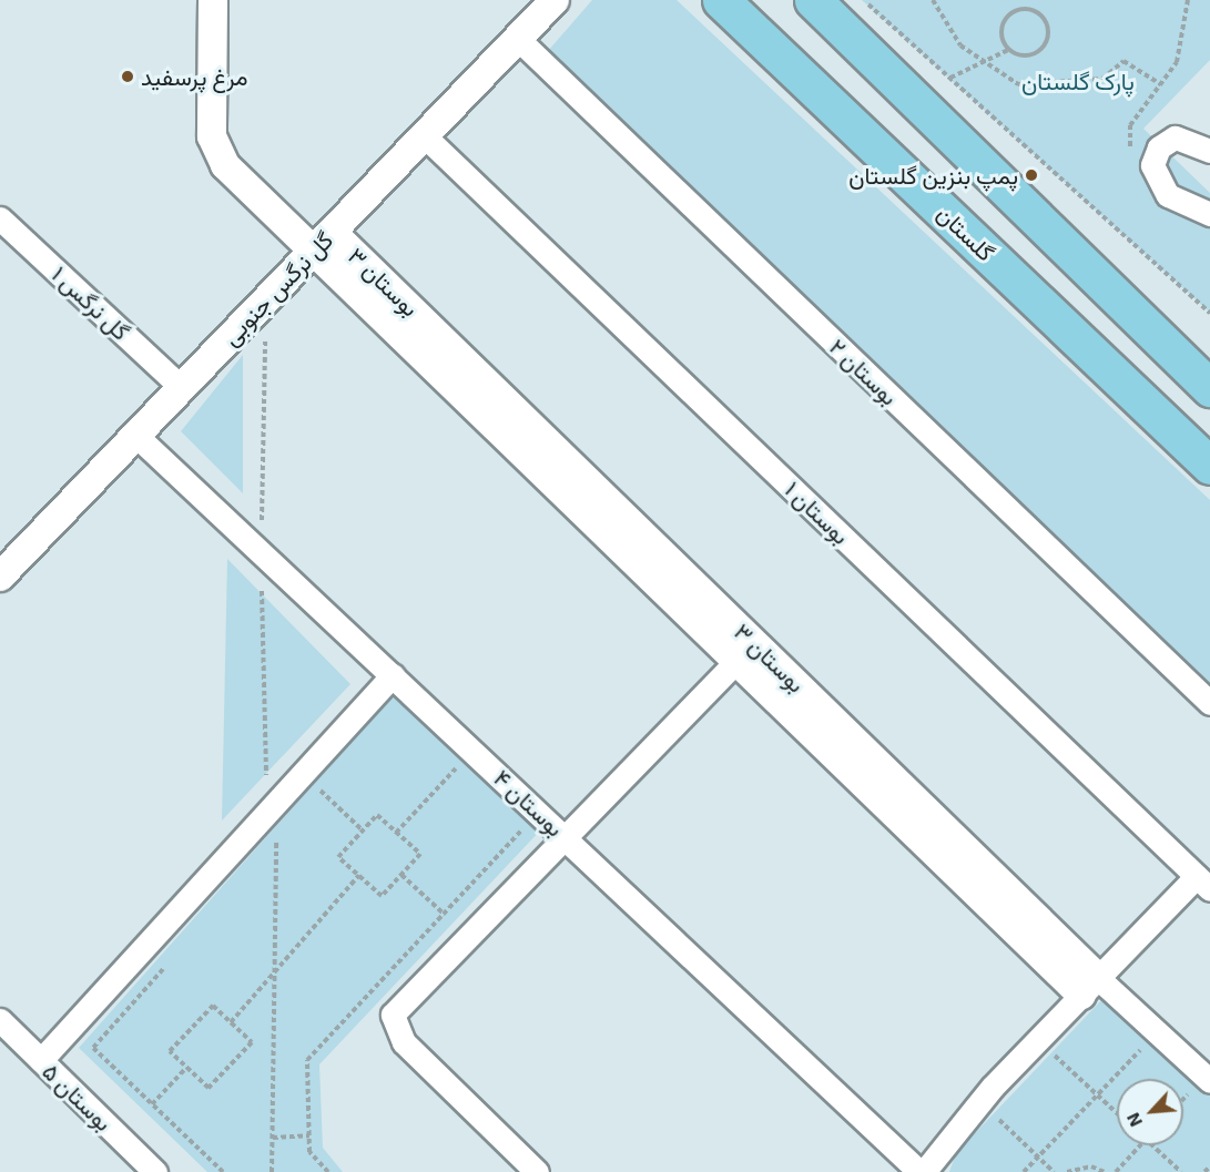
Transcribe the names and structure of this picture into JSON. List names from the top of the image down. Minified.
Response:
{"streets":{"main road":["گلستان"],"street":["بوستان ۳","گل نرگس جنوبی","گل نرگس ۱","بوستان ۲","بوستان ۱","بوستان ۴","بوستان ۵"]},"crossings":[["بوستان ۳","گل نرگس جنوبی"],["گل نرگس جنوبی","گل نرگس ۱"],["گل نرگس جنوبی","بوستان ۲"],["گل نرگس جنوبی","بوستان ۱"],["گل نرگس جنوبی","بوستان ۴"]],"parks":["پارک گلستان"],"places":["مرغ پرسفید","پمپ بنزین گلستان"],"north":"bottom left"}
